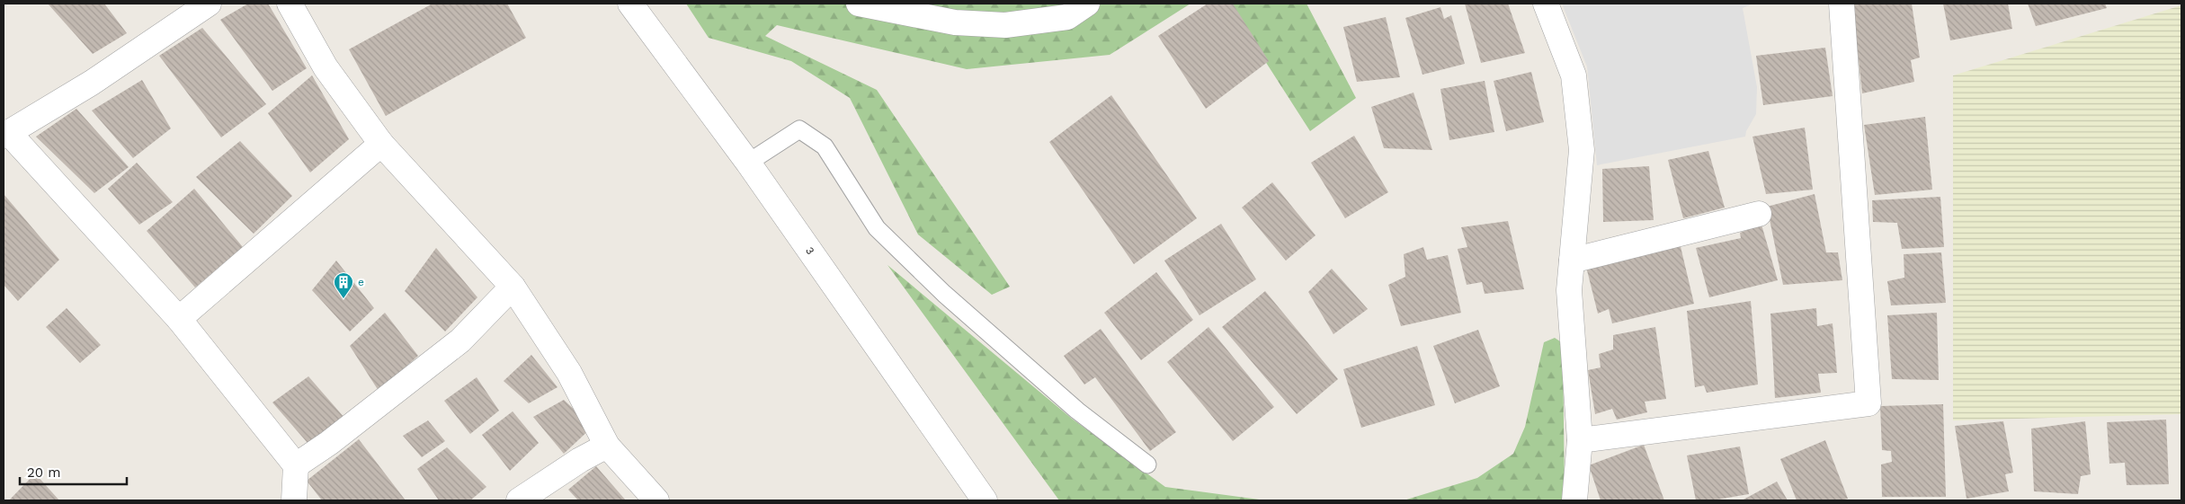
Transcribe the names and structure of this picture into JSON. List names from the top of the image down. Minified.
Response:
{"streets":{"street":["3"]},"places":{"building":["e"]},"scale_bar":"20 m"}
